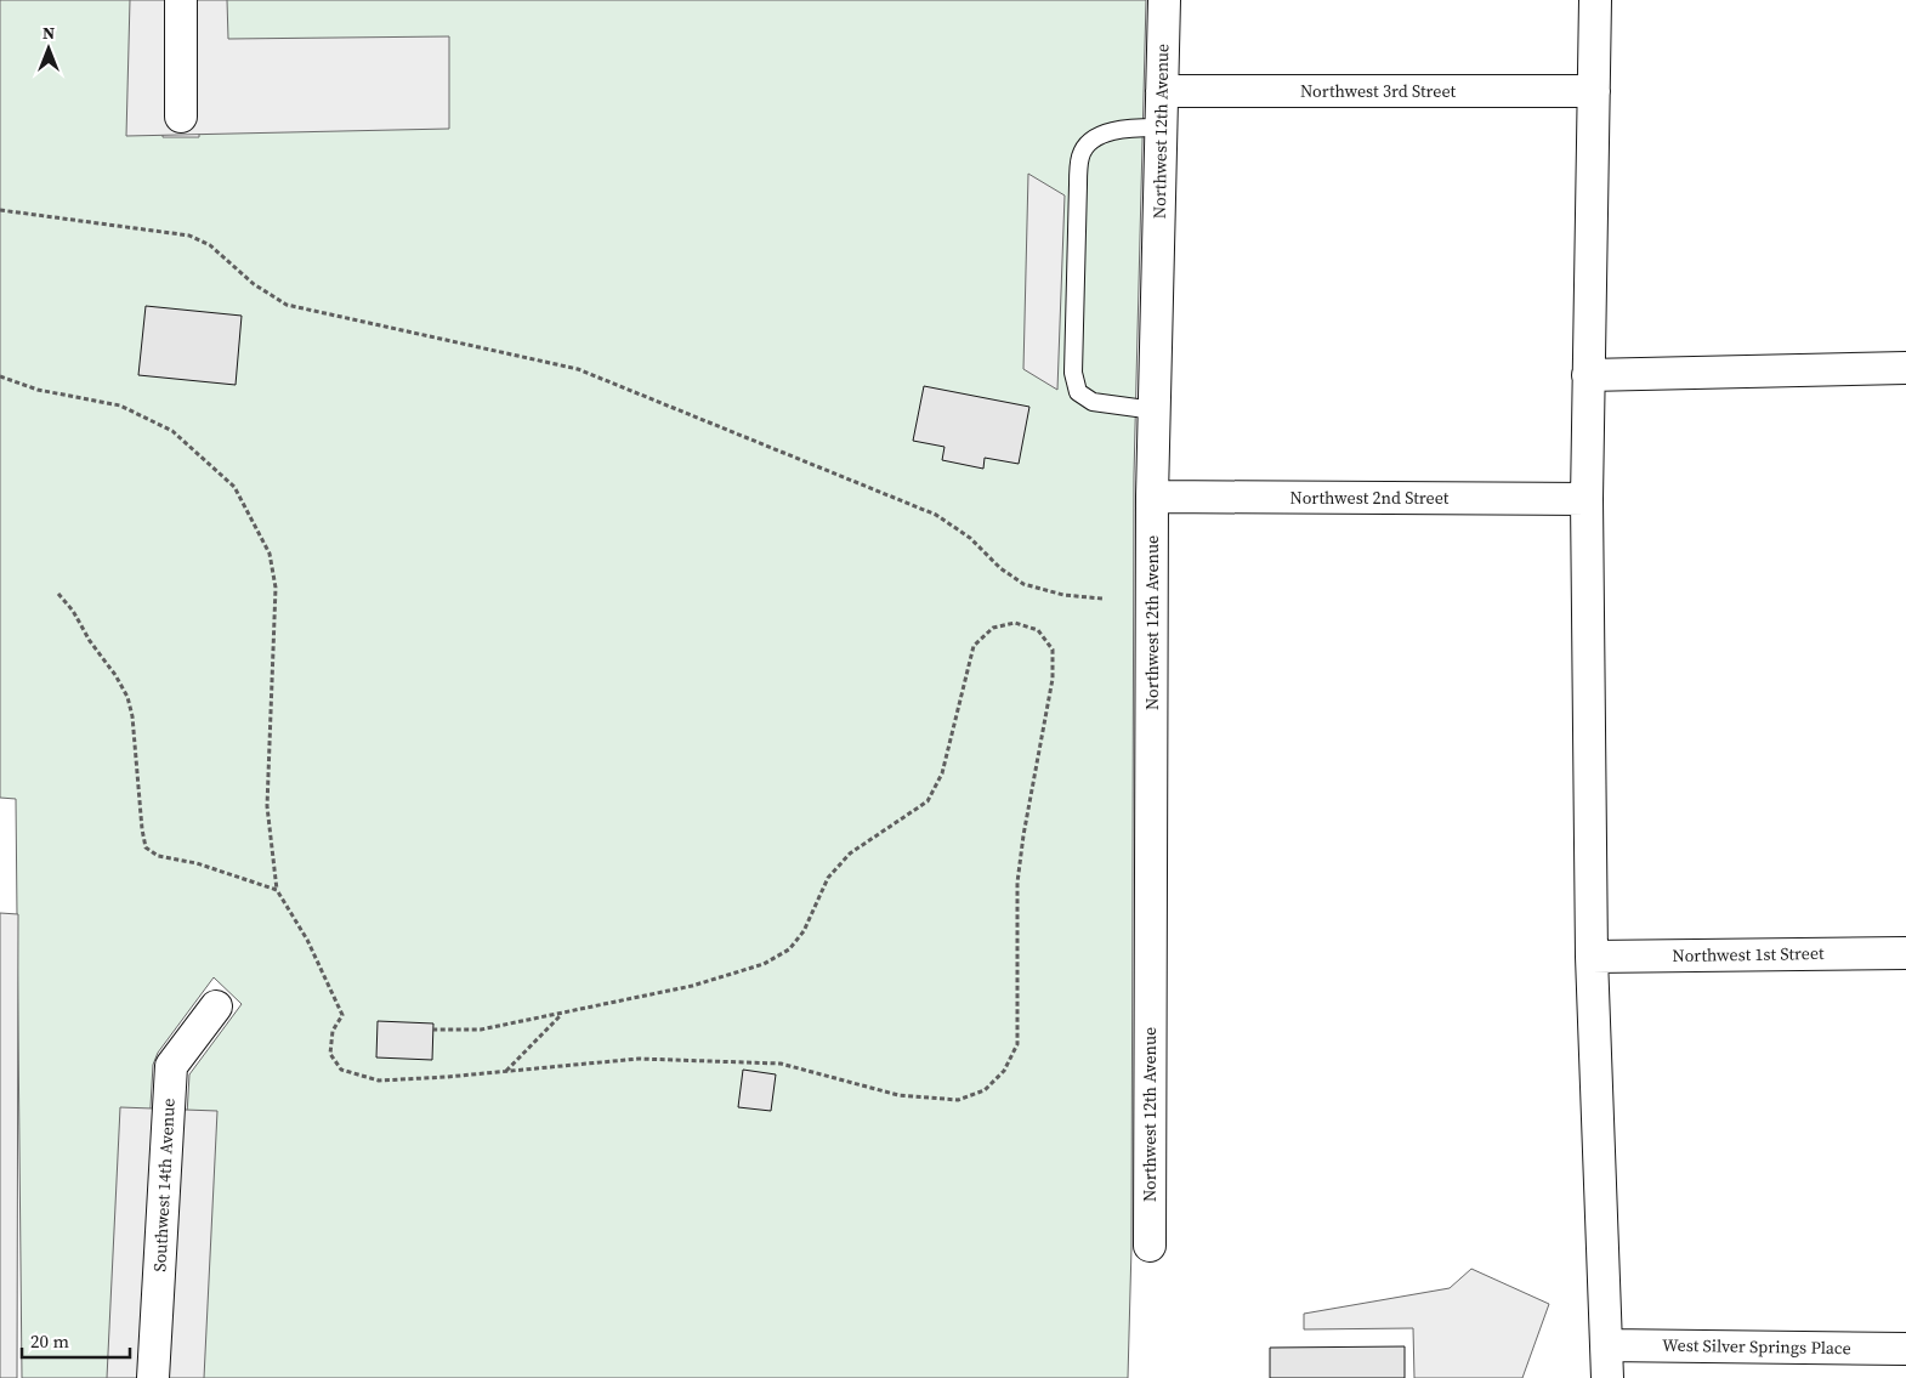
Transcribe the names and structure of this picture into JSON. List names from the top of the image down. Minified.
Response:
{"streets":{"street":["Northwest 3rd Street","Northwest 12th Avenue","Northwest 2nd Street","Northwest 1st Street","Southwest 14th Avenue","West Silver Springs Place"]},"crossings":[["Northwest 3rd Street","Northwest 12th Avenue"],["Northwest 12th Avenue","Northwest 2nd Street"]],"scale_bar":"20 m","north":"top"}
